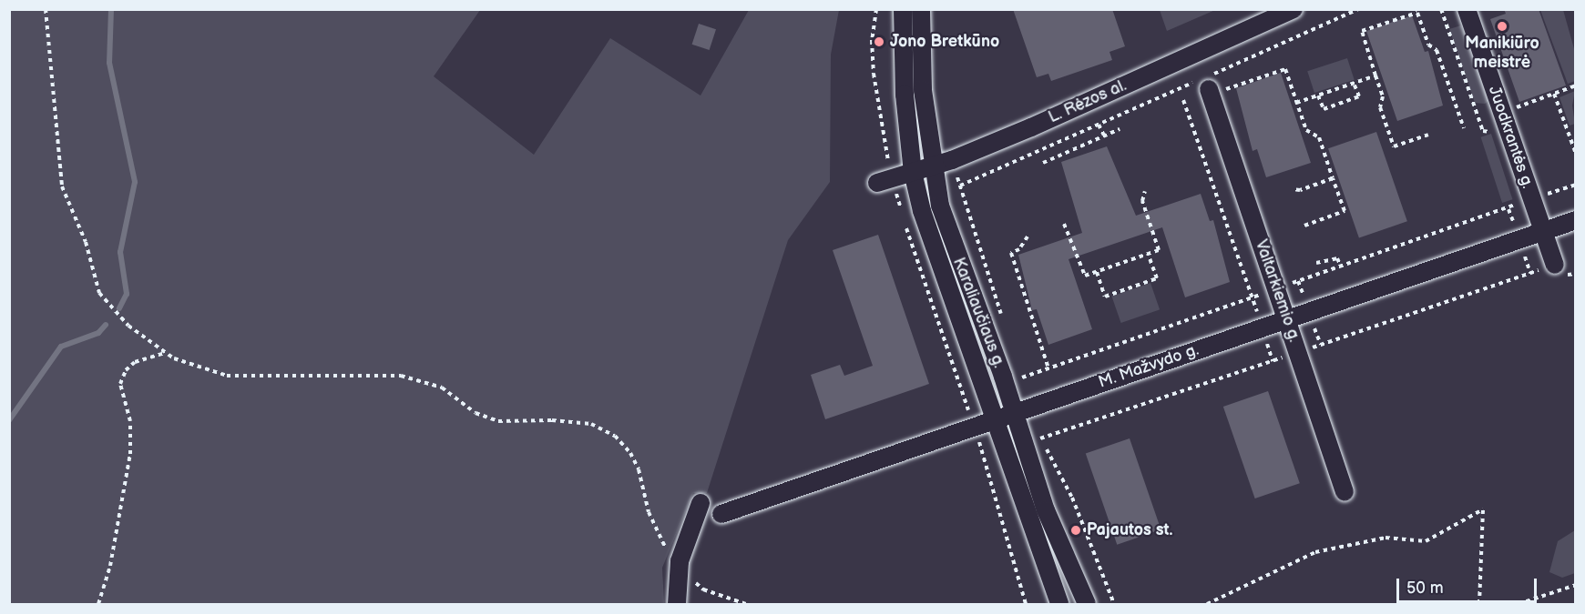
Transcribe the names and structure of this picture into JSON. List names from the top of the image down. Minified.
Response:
{"streets":{"street":["L. Rėzos al.","Juodkrantės g.","Valtarkiemio g.","Karaliaučiaus g.","M. Mažvydo g."]},"crossings":[["L. Rėzos al.","Karaliaučiaus g."],["Juodkrantės g.","M. Mažvydo g."],["Valtarkiemio g.","M. Mažvydo g."],["Karaliaučiaus g.","M. Mažvydo g."]],"places":["Manikiūro meistrė","Jono Bretkūno","Pajautos st."],"scale_bar":"50 m"}
